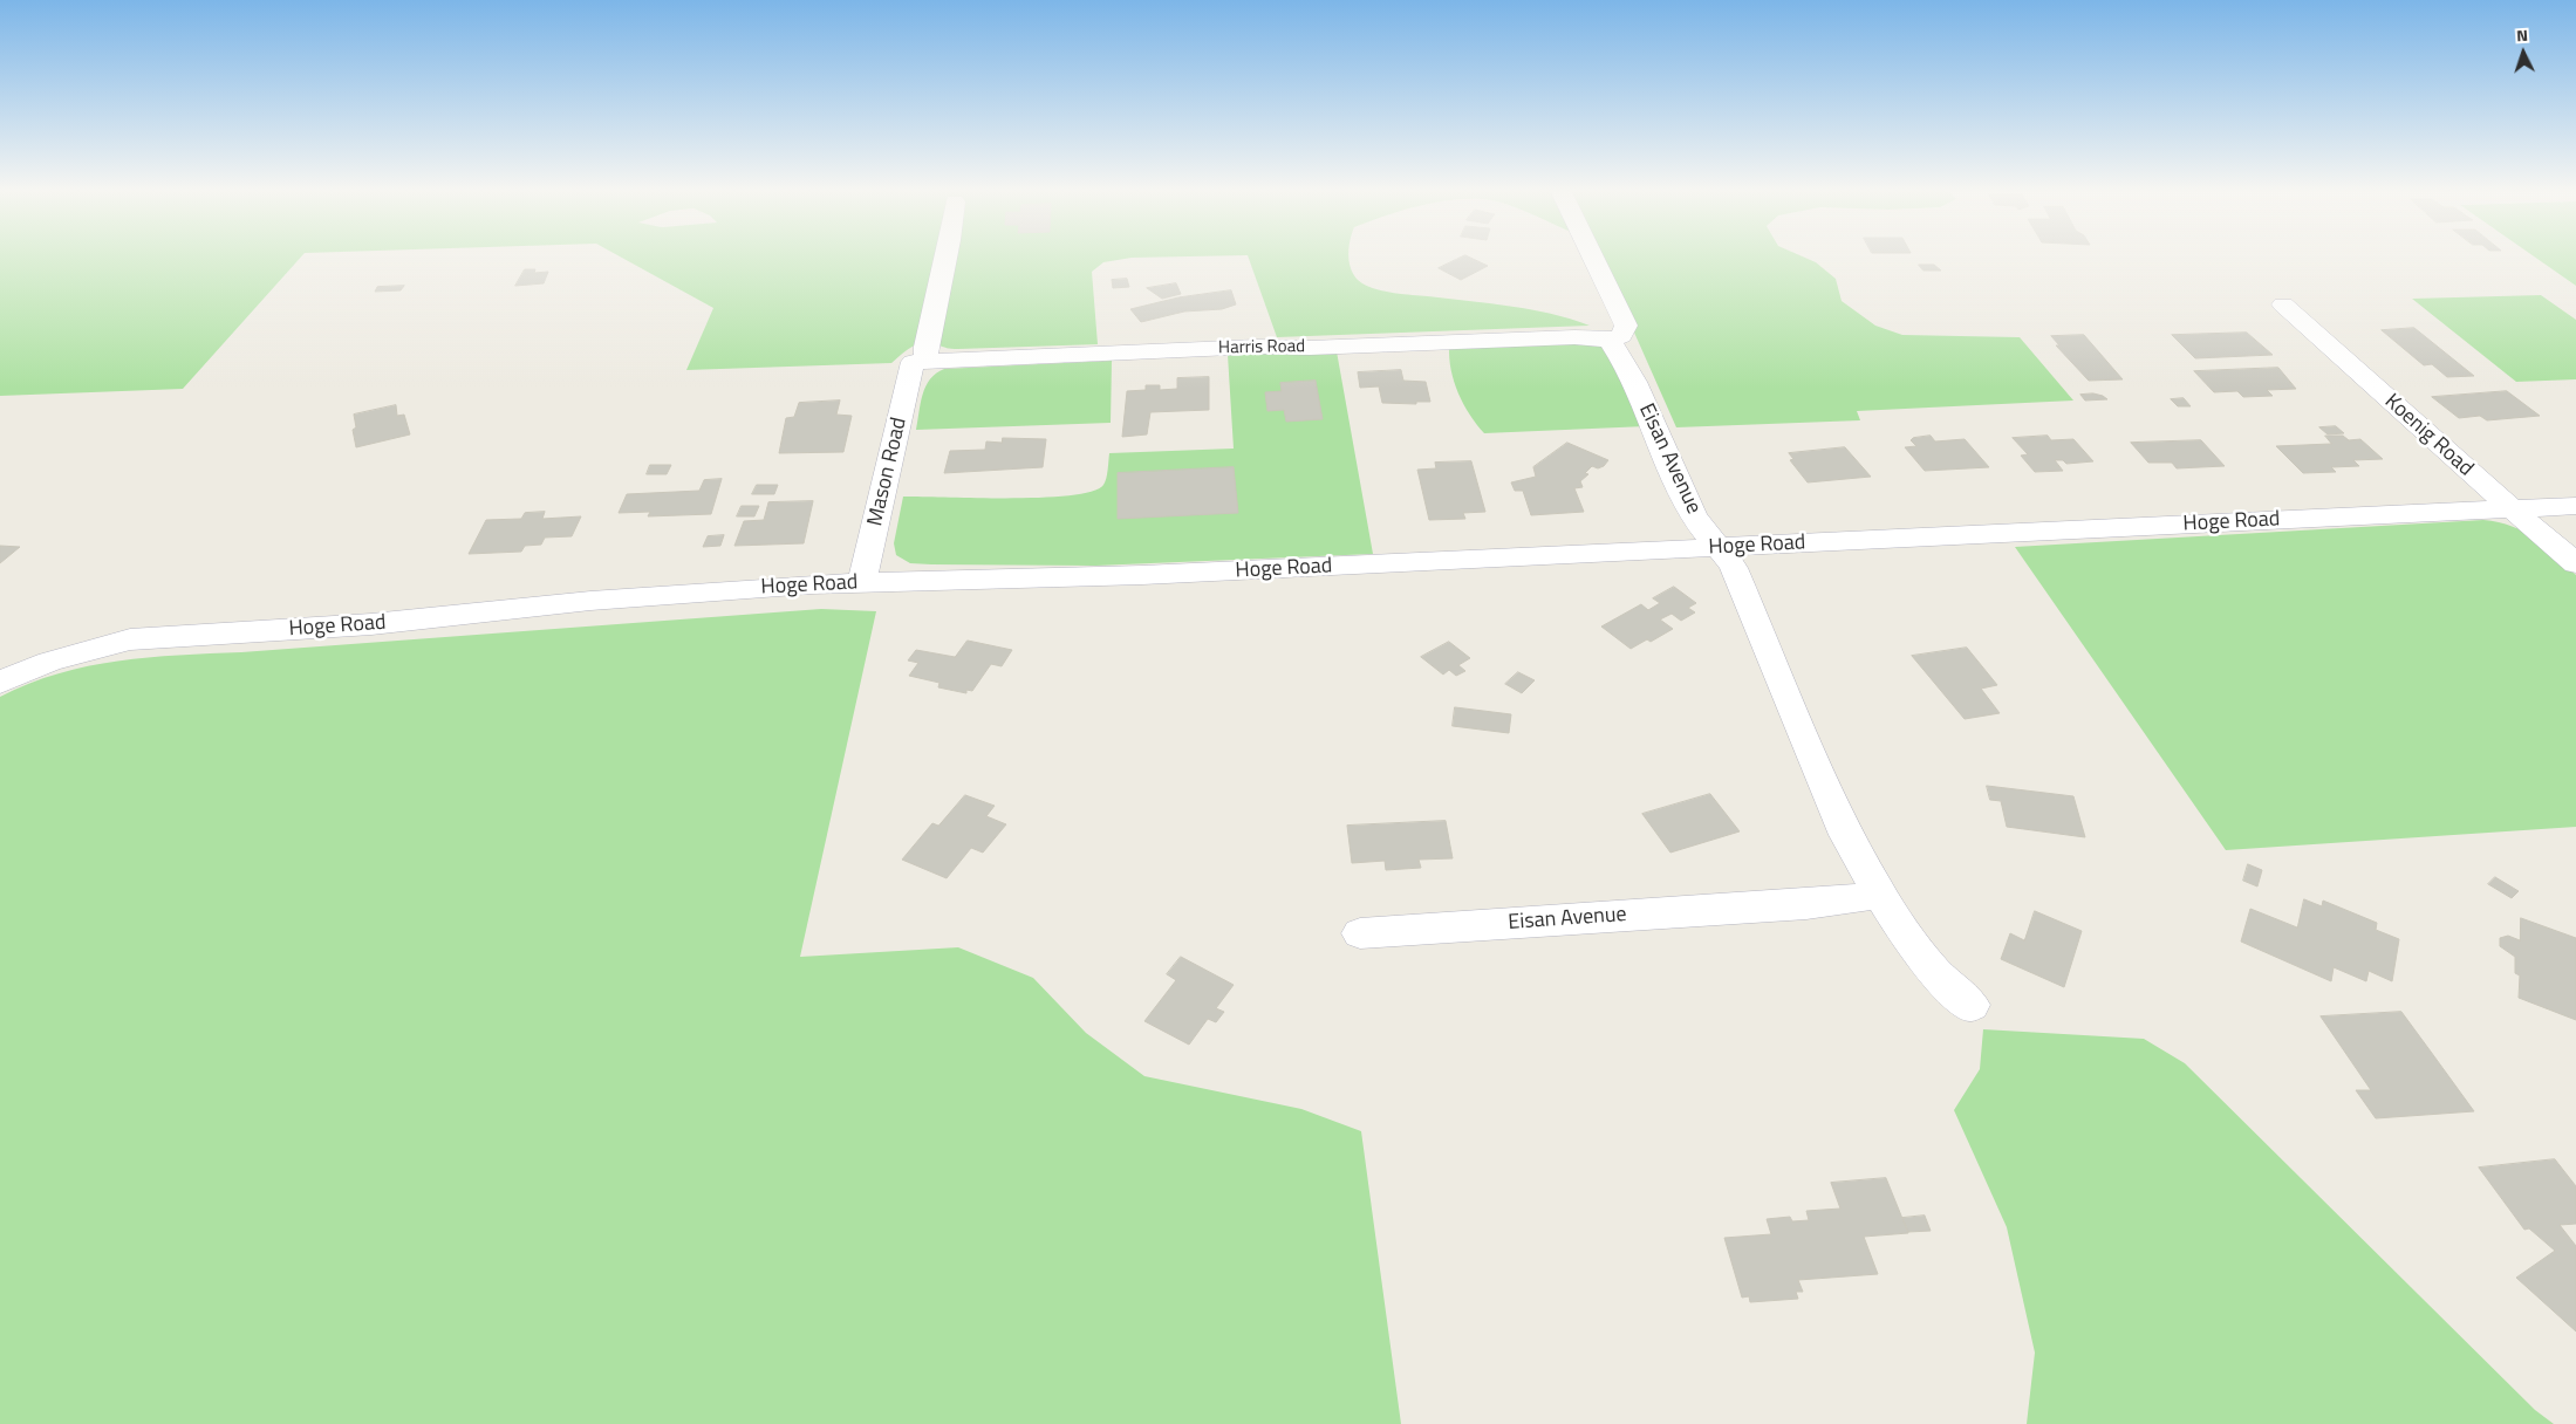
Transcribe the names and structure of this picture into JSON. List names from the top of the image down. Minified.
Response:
{"streets":{"street":["Harris Road","Koenig Road","Eisan Avenue","Mason Road","Hoge Road"]},"crossings":[["Harris Road","Eisan Avenue"],["Harris Road","Mason Road"],["Koenig Road","Hoge Road"],["Eisan Avenue","Hoge Road"],["Mason Road","Hoge Road"]],"north":"top"}
